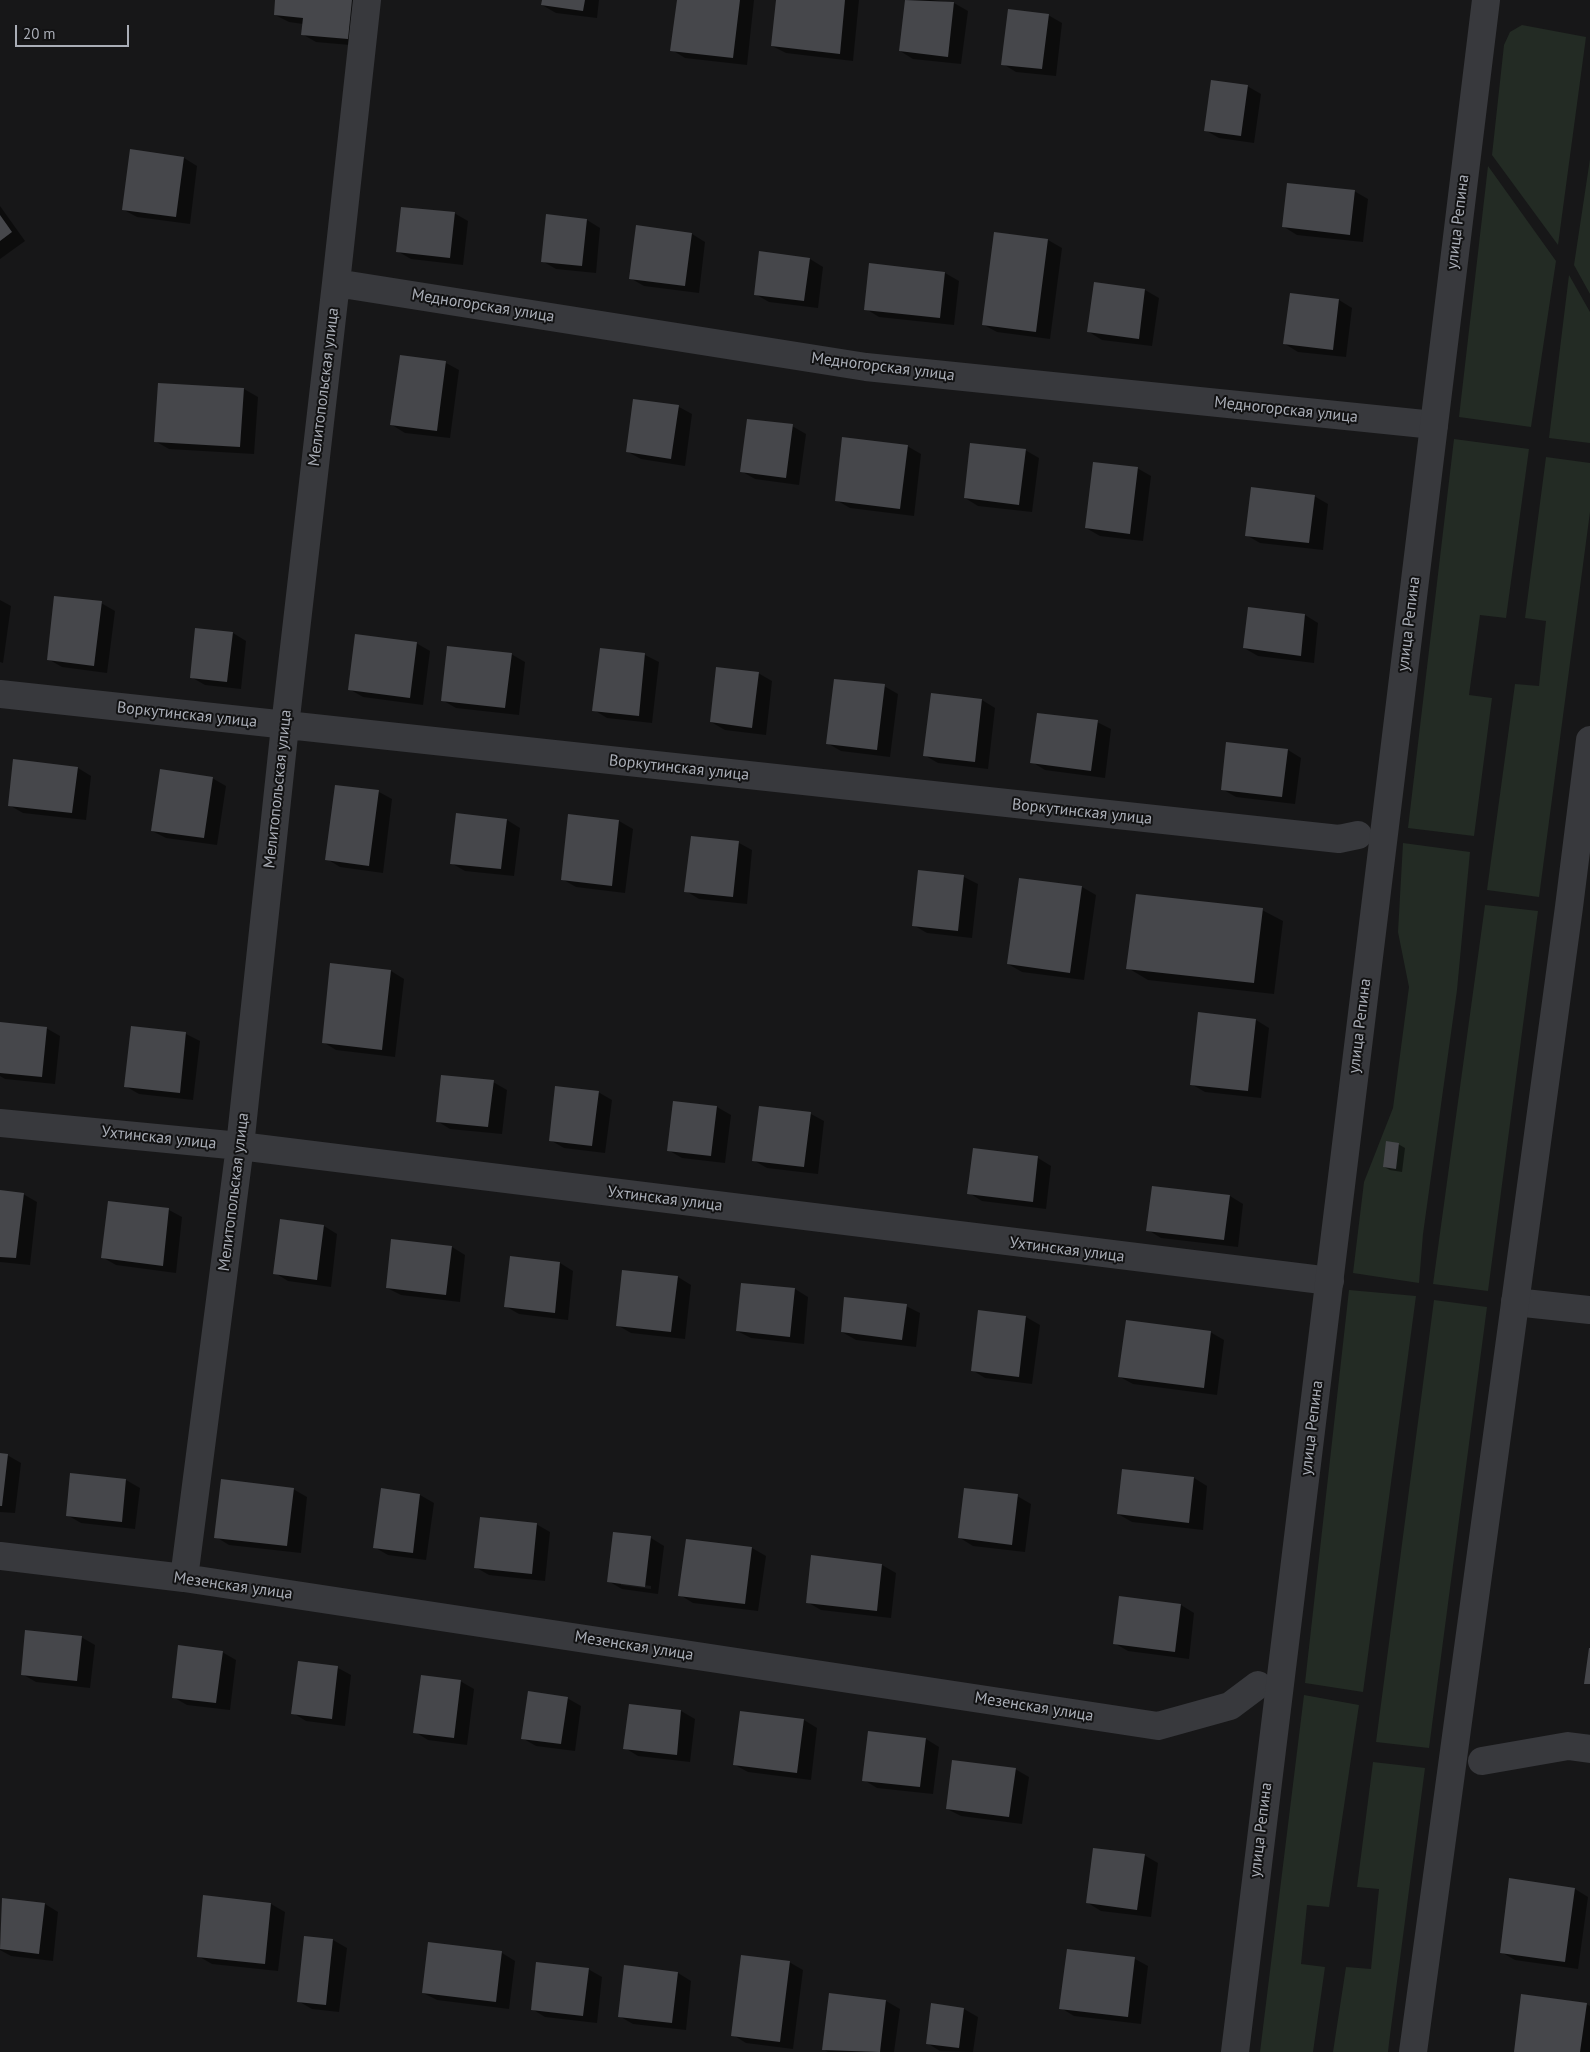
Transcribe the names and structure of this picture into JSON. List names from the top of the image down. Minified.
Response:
{"streets":{"street":["улица Репина","Медногорская улица","Мелитопольская улица","Воркутинская улица","Ухтинская улица","Мезенская улица"]},"crossings":[["улица Репина","Медногорская улица"],["улица Репина","Ухтинская улица"],["Медногорская улица","Мелитопольская улица"],["Мелитопольская улица","Воркутинская улица"],["Мелитопольская улица","Ухтинская улица"],["Мелитопольская улица","Мезенская улица"]],"scale_bar":"20 m"}
